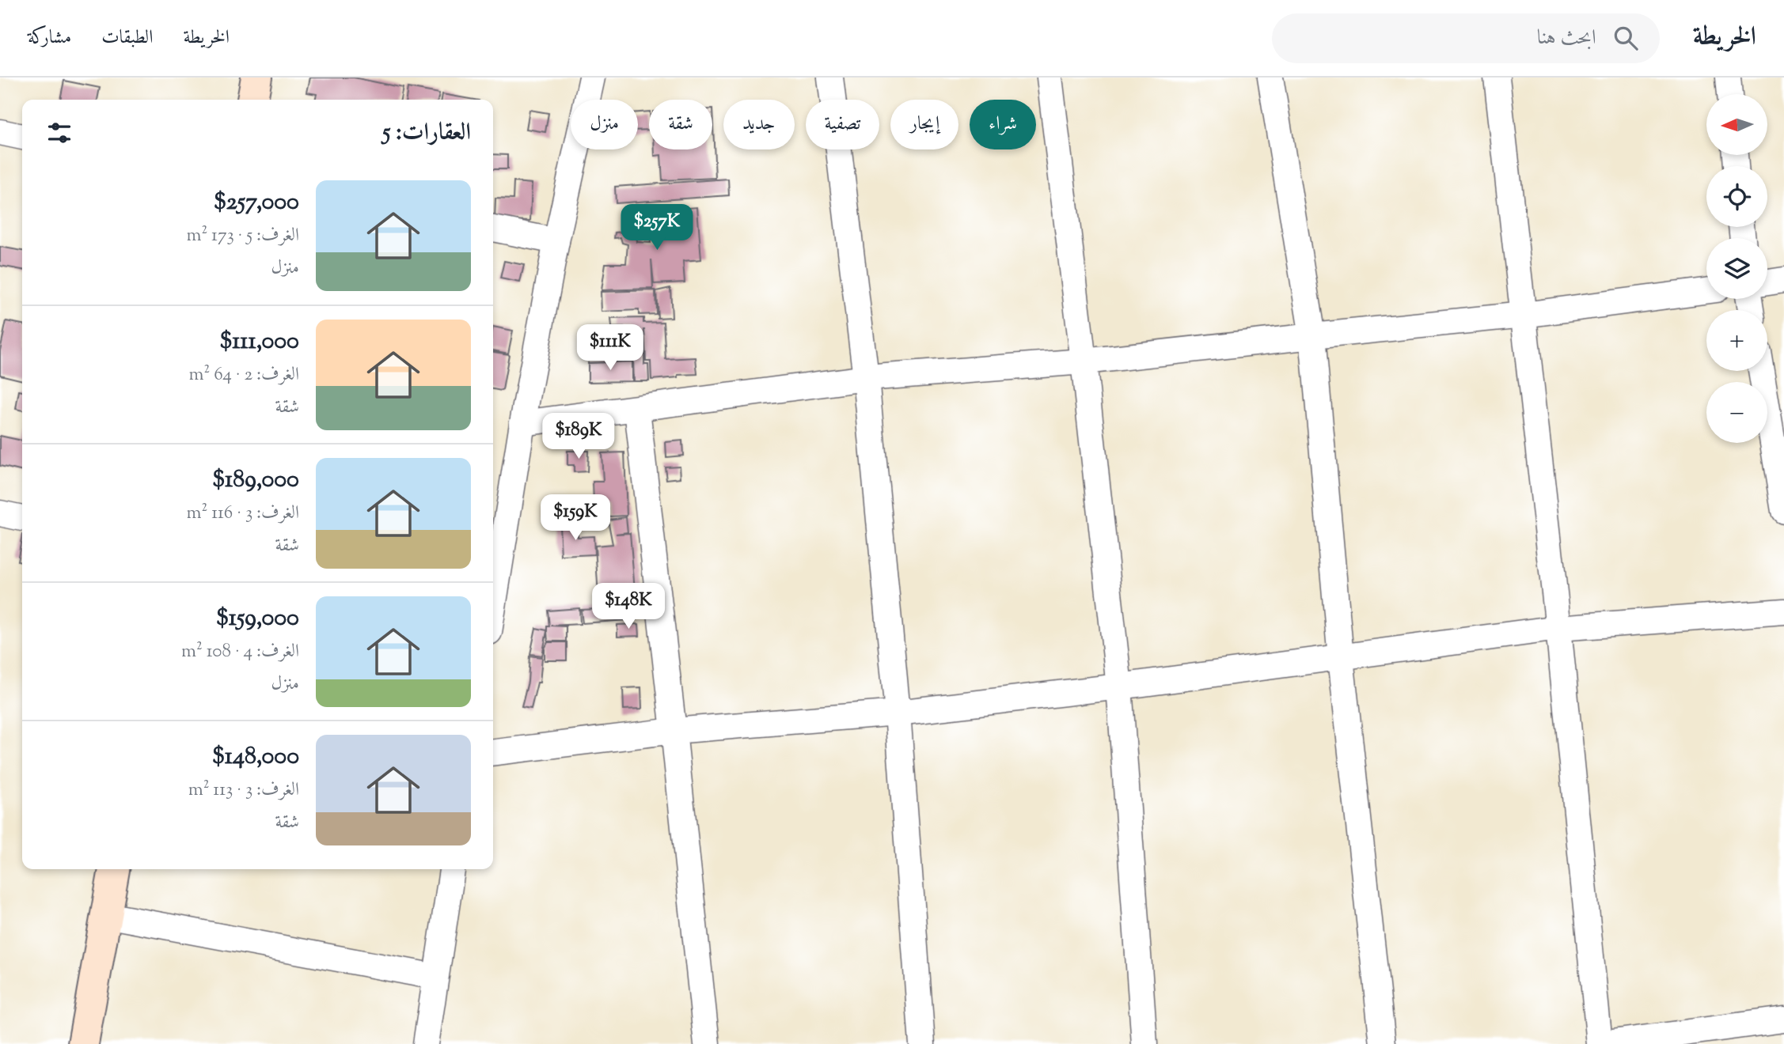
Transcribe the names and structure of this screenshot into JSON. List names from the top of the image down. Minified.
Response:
{"north":"left","page":{"header":"الخريطة","search":"ابحث هنا","nav":["الخريطة","الطبقات","مشاركة"],"map_buttons":["+","−"],"chip":["شراء","إيجار","تصفية","جديد","شقة","منزل"],"heading":"العقارات: 5","list":[{"name":"$257,000","note":"الغرف: 5 · 173 m² · منزل"},{"name":"$111,000","note":"الغرف: 2 · 64 m² · شقة"},{"name":"$189,000","note":"الغرف: 3 · 116 m² · شقة"},{"name":"$159,000","note":"الغرف: 4 · 108 m² · منزل"},{"name":"$148,000","note":"الغرف: 3 · 113 m² · شقة"}],"price":["$257K","$111K","$189K","$159K","$148K"]}}
